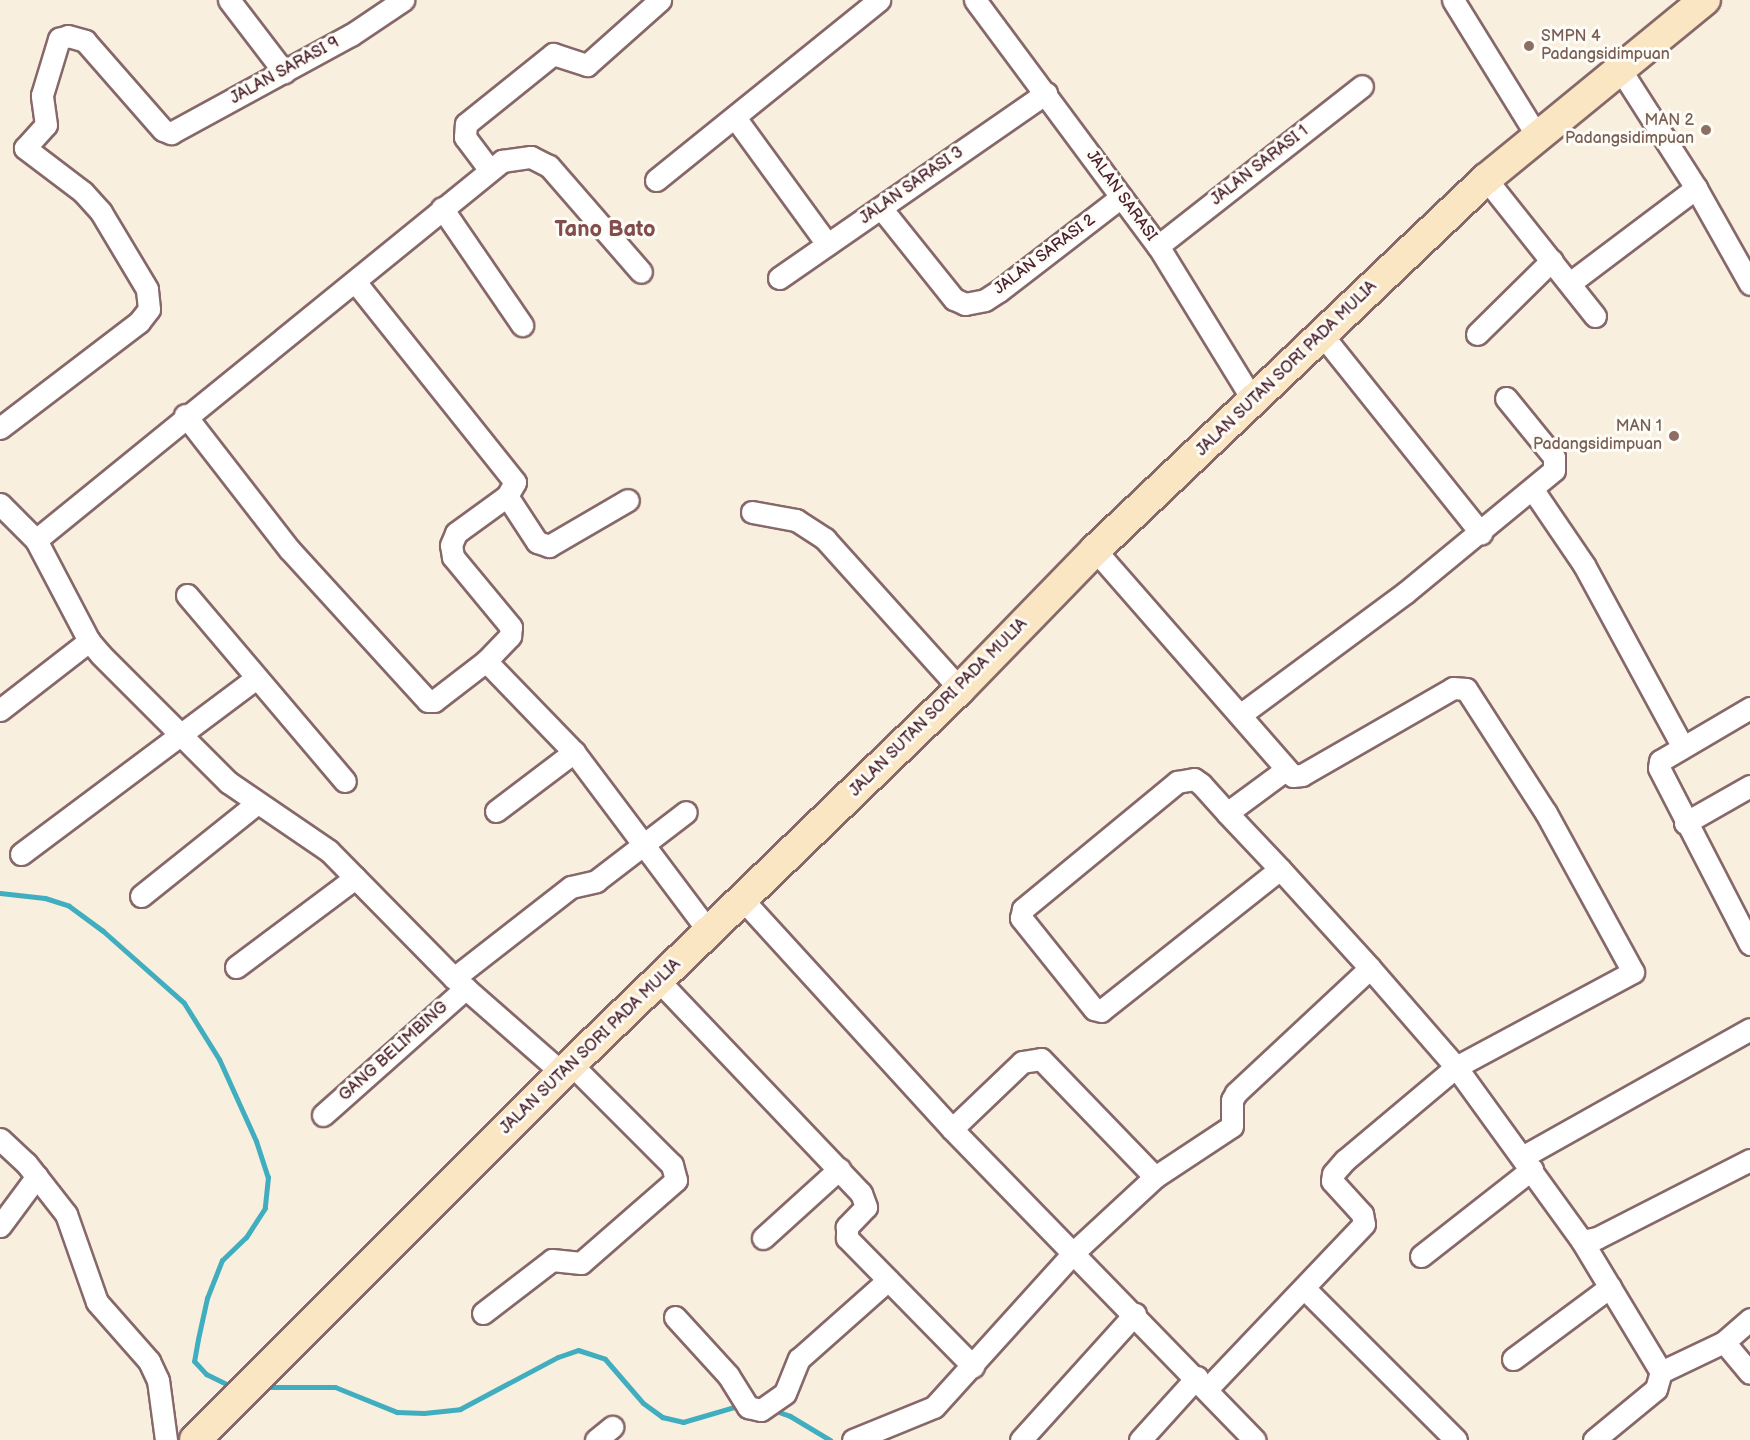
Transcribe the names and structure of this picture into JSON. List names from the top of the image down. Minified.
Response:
{"streets":{"street":["JALAN SARASI 9","JALAN SARASI 1","JALAN SARASI 3","JALAN SARASI","JALAN SARASI 2","JALAN SUTAN SORI PADA MULIA","GANG BELIMBING"]},"crossings":[["JALAN SARASI 1","JALAN SARASI"],["JALAN SARASI 3","JALAN SARASI"],["JALAN SARASI 3","JALAN SARASI 2"],["JALAN SARASI","JALAN SARASI 2"],["JALAN SARASI","JALAN SUTAN SORI PADA MULIA"]],"districts":["Tano Bato"],"places":["SMPN 4 Padangsidimpuan","MAN 2 Padangsidimpuan","MAN 1 Padangsidimpuan"]}
